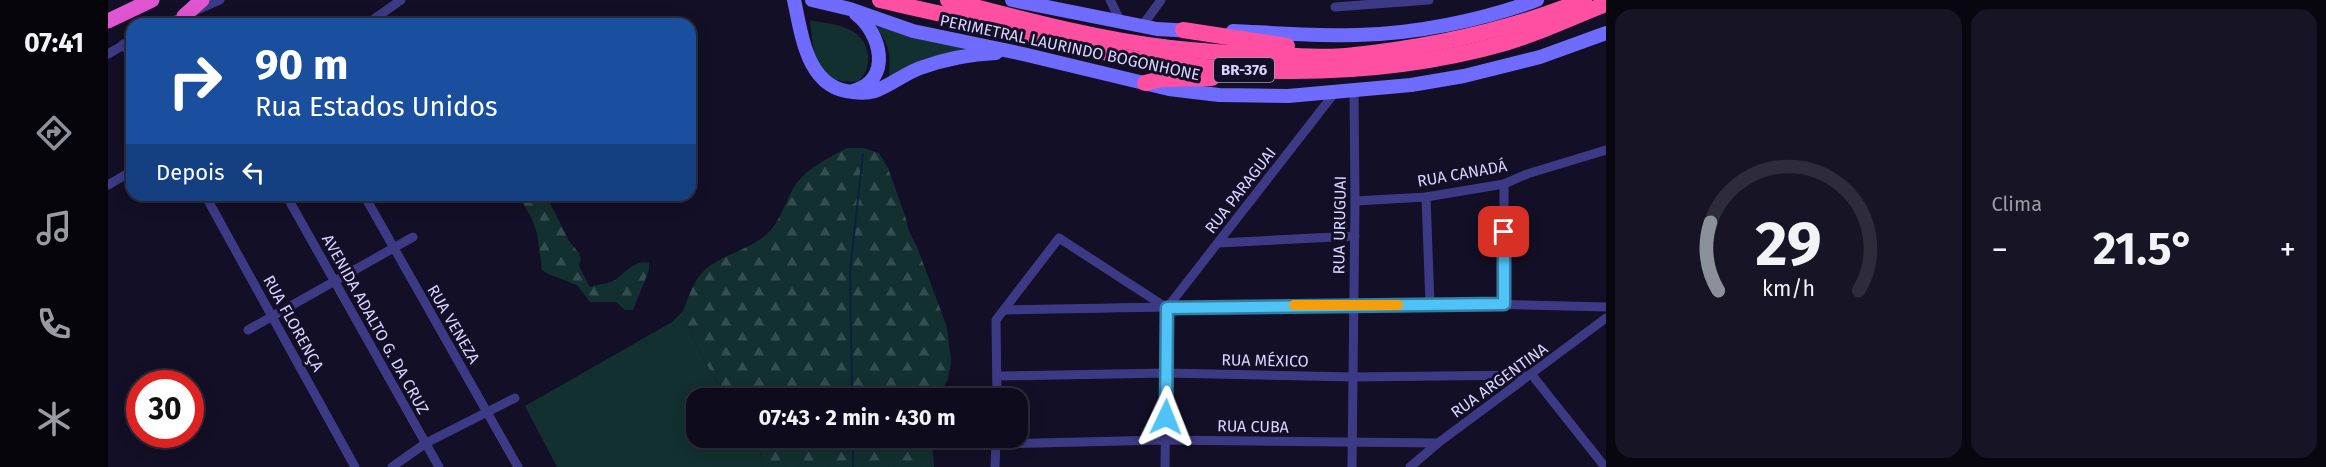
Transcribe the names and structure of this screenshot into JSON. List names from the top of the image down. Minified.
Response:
{"streets":{"highway":["BR-376"],"main road":["PERIMETRAL LAURINDO BOGONHONE"],"street":["RUA CANADÁ","RUA PARAGUAI","RUA URUGUAI","RUA FLORENÇA","AVENIDA ADALTO G. DA CRUZ","RUA VENEZA","RUA MÉXICO","RUA ARGENTINA","RUA CUBA"]},"crossings":[["PERIMETRAL LAURINDO BOGONHONE","RUA PARAGUAI"],["PERIMETRAL LAURINDO BOGONHONE","RUA URUGUAI"],["RUA CANADÁ","RUA URUGUAI"],["RUA URUGUAI","RUA MÉXICO"],["RUA URUGUAI","RUA CUBA"],["RUA MÉXICO","RUA ARGENTINA"],["RUA ARGENTINA","RUA CUBA"]],"page":{"tabs":"07:41","tile":"Clima","turn":["90 m","Rua Estados Unidos"],"then":"Depois","heat":["−","21.5°","+"],"limit":"30","trip":"07:43 · 2 min · 430 m","gauge":["29","km/h"]}}
